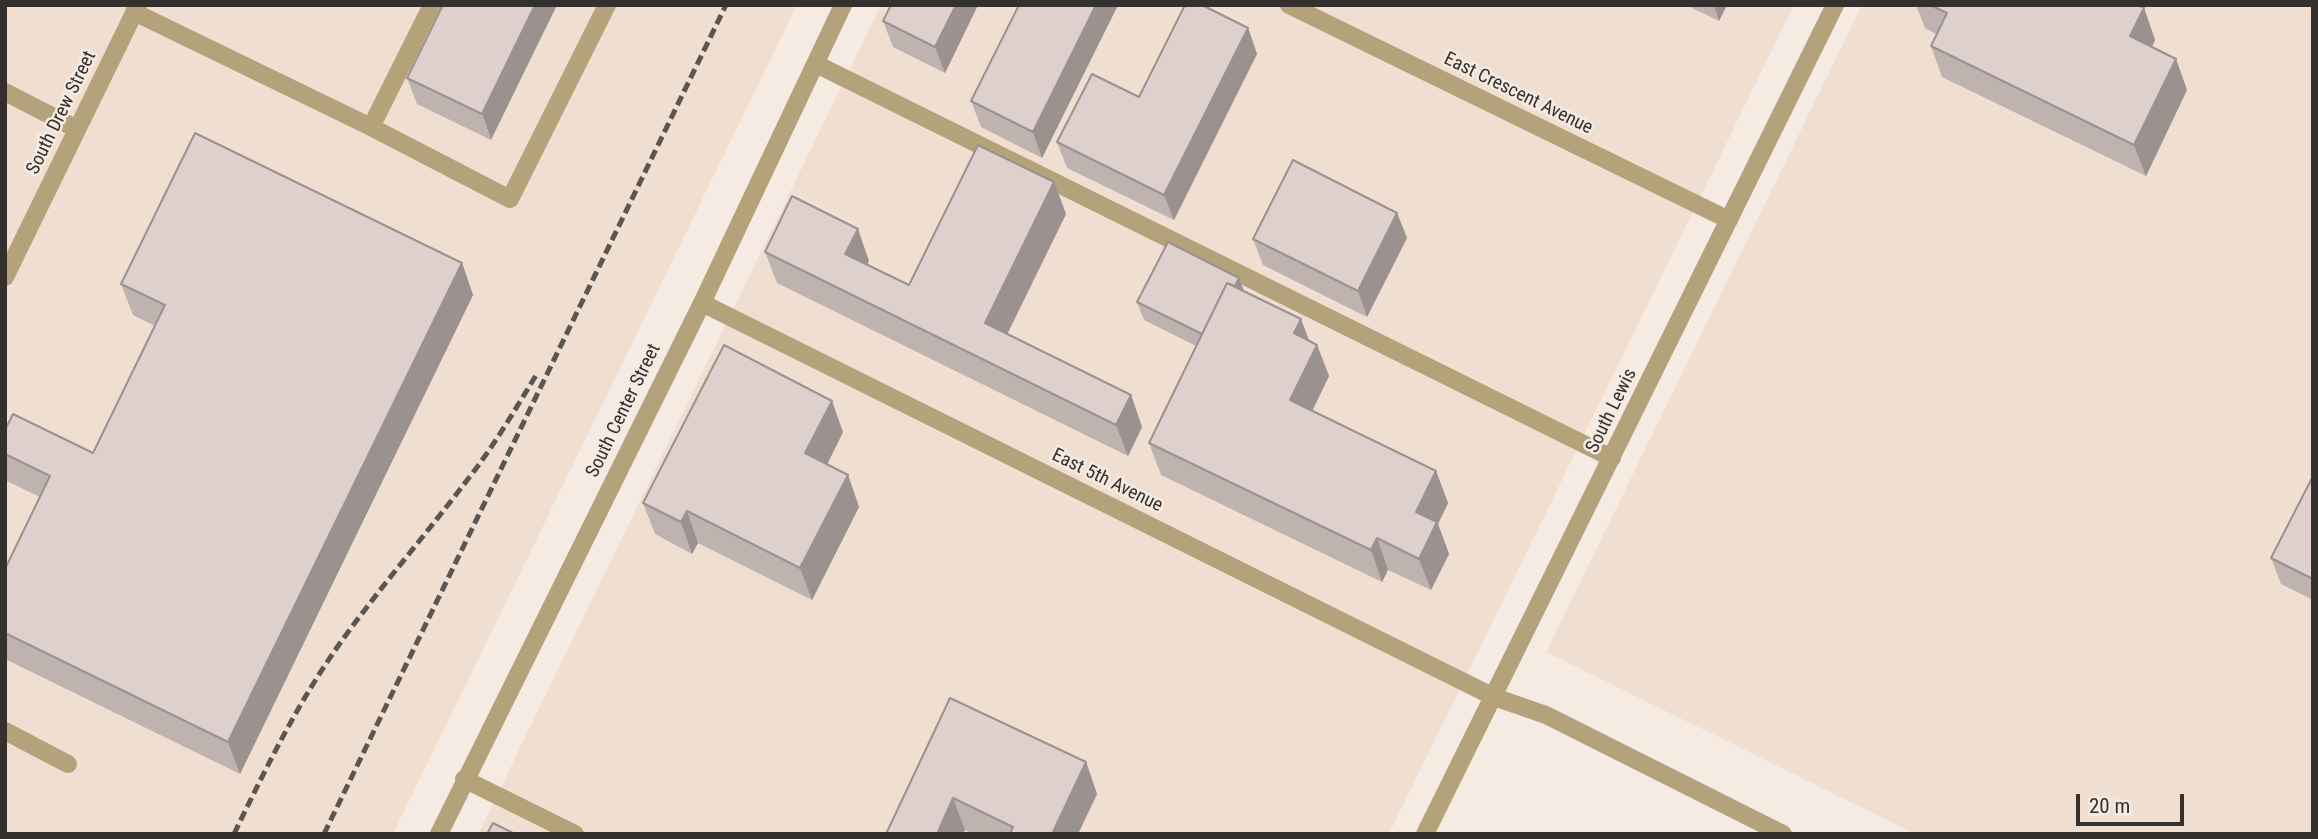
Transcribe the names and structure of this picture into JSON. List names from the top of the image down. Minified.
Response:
{"streets":{"street":["East Crescent Avenue","South Drew Street","South Center Street","South Lewis","East 5th Avenue"]},"crossings":[["East Crescent Avenue","South Lewis"],["South Center Street","East 5th Avenue"],["South Lewis","East 5th Avenue"]],"scale_bar":"20 m"}
